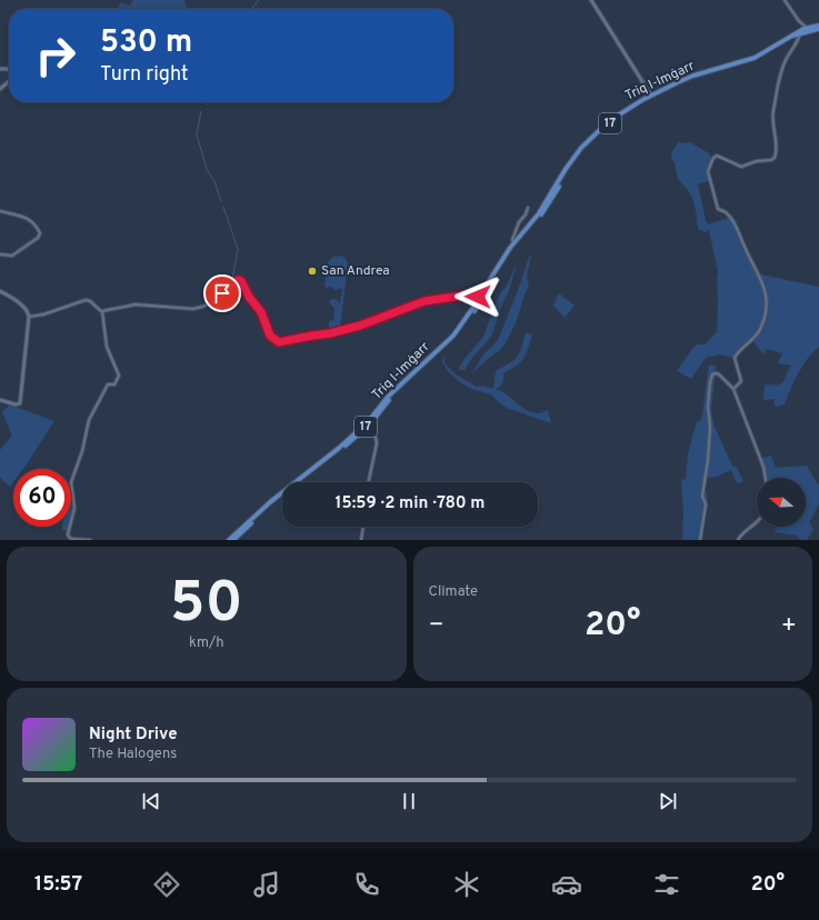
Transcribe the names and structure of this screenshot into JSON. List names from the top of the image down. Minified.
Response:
{"streets":{"main road":["Triq l-Imġarr","17"]},"places":["San Andrea"],"north":"left","page":{"turn":["530 m","Turn right"],"limit":"60","trip":"15:59 · 2 min · 780 m","tile":[["50","km/h"],"Climate"],"heat":["−","20°","+"],"song":["Night Drive","The Halogens"],"tabs":["15:57","20°"]}}
